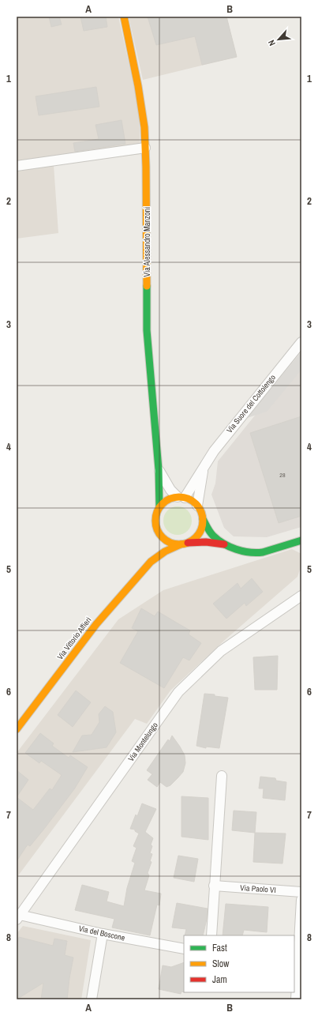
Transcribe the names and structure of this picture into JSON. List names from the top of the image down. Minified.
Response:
{"streets":{"street":["Via Alessandro Manzoni","Via Suore del Cottolengo","Via Vittorio Alfieri","Via Montelungo","Via Paolo VI","Via del Boscone"]},"crossings":[["Via Alessandro Manzoni","Via Suore del Cottolengo"],["Via Alessandro Manzoni","Via Vittorio Alfieri"],["Via Suore del Cottolengo","Via Vittorio Alfieri"],["Via Montelungo","Via del Boscone"]],"house_numbers":["28"],"legend":["Fast","Slow","Jam"],"north":"bottom left","grid":{"columns":["A","B"],"rows":["1","2","3","4","5","6","7","8"]}}
